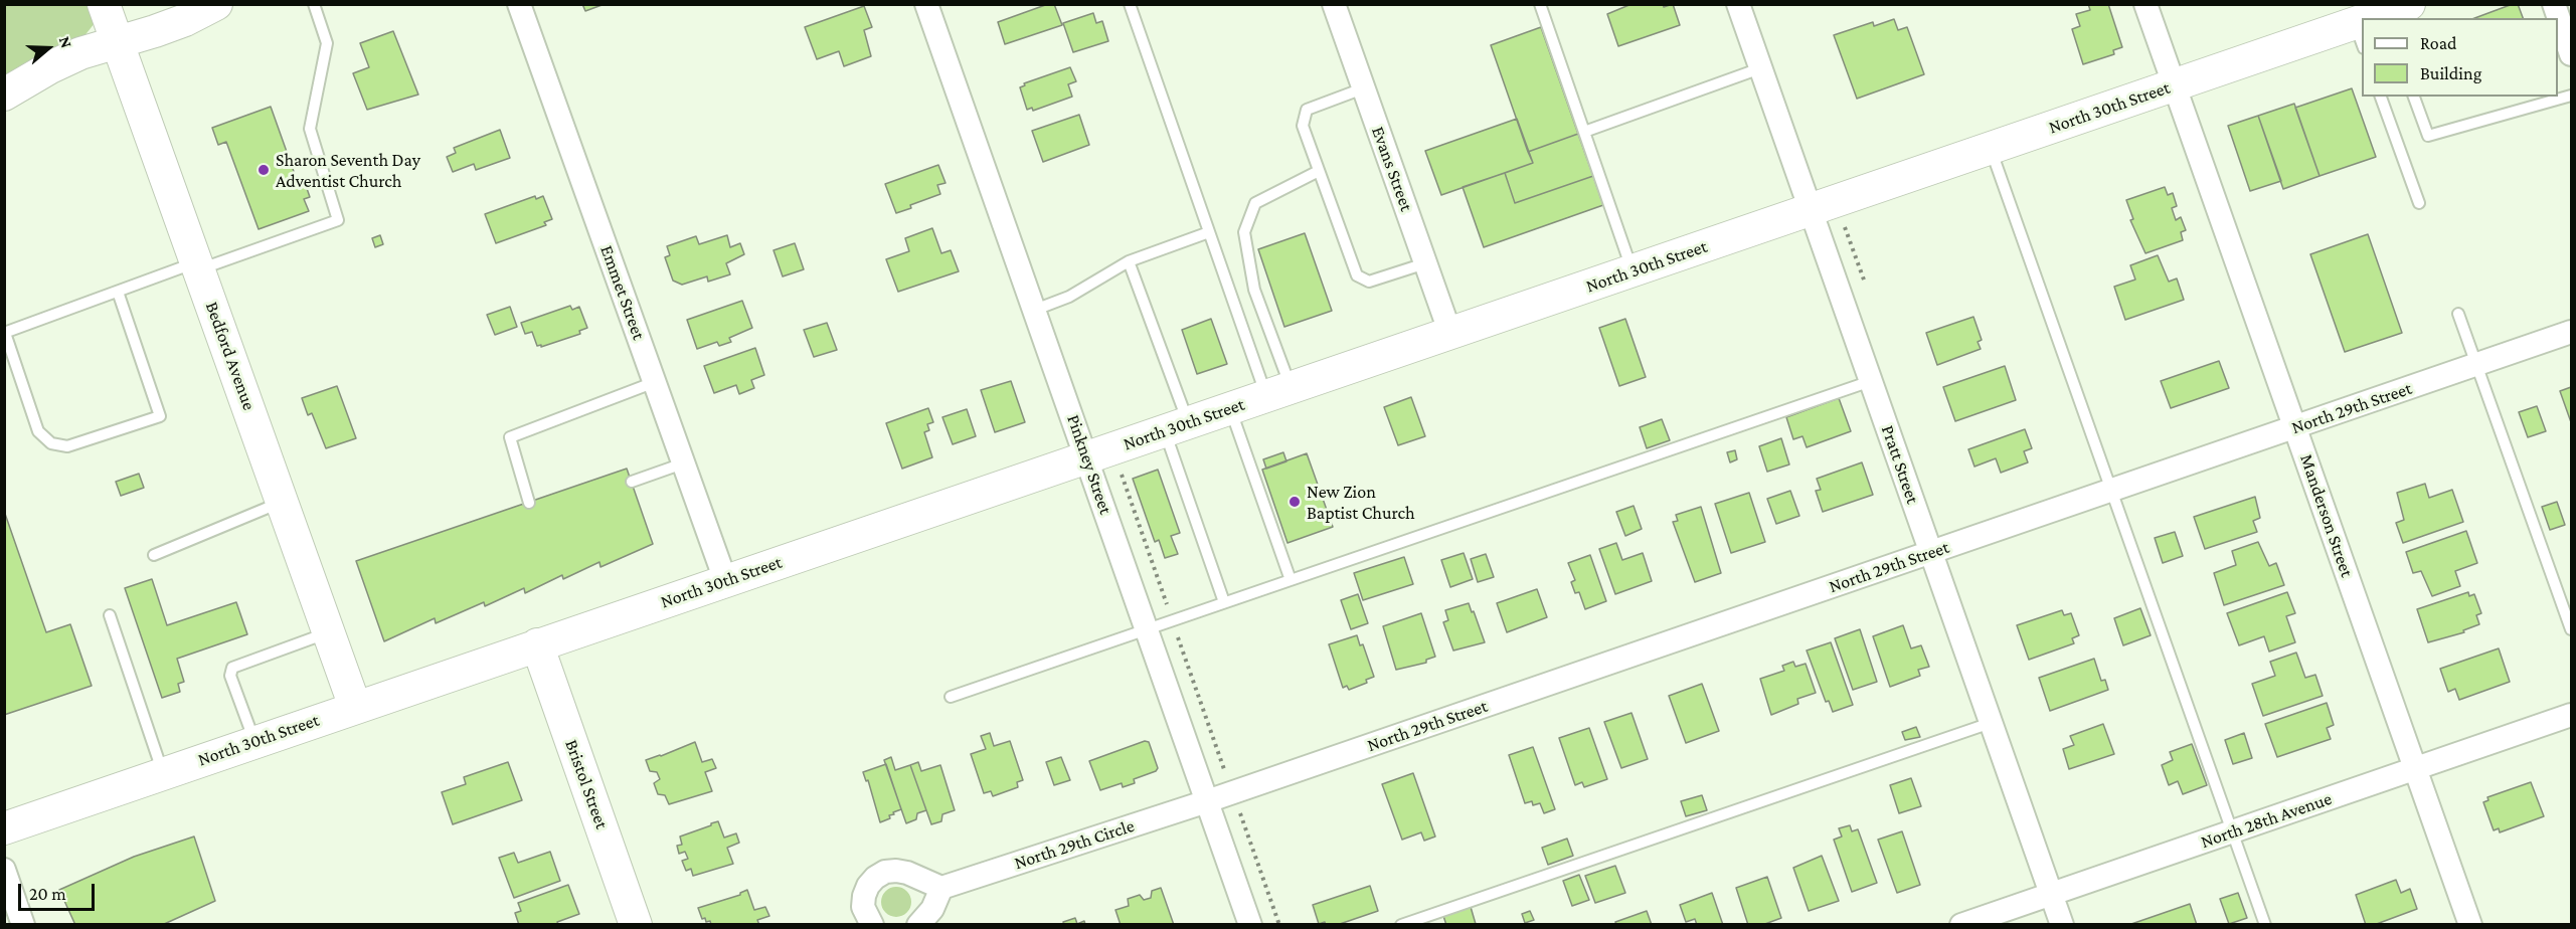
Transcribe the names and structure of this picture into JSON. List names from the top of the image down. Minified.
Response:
{"streets":{"main road":["North 30th Street","Bedford Avenue","Bristol Street"],"street":["Evans Street","Emmet Street","North 29th Street","Pinkney Street","Pratt Street","Manderson Street","North 28th Avenue","North 29th Circle"]},"crossings":[["North 30th Street","Evans Street"],["North 30th Street","Emmet Street"],["North 30th Street","Bedford Avenue"],["North 30th Street","Pinkney Street"],["North 30th Street","Pratt Street"],["North 30th Street","Manderson Street"],["North 30th Street","Bristol Street"],["North 29th Street","Pinkney Street"],["North 29th Street","Pratt Street"],["North 29th Street","Manderson Street"],["North 29th Street","North 29th Circle"],["Pinkney Street","North 29th Circle"],["Pratt Street","North 28th Avenue"],["Manderson Street","North 28th Avenue"]],"places":["Sharon Seventh Day Adventist Church","New Zion Baptist Church"],"legend":["Road","Building"],"scale_bar":"20 m","north":"right"}
